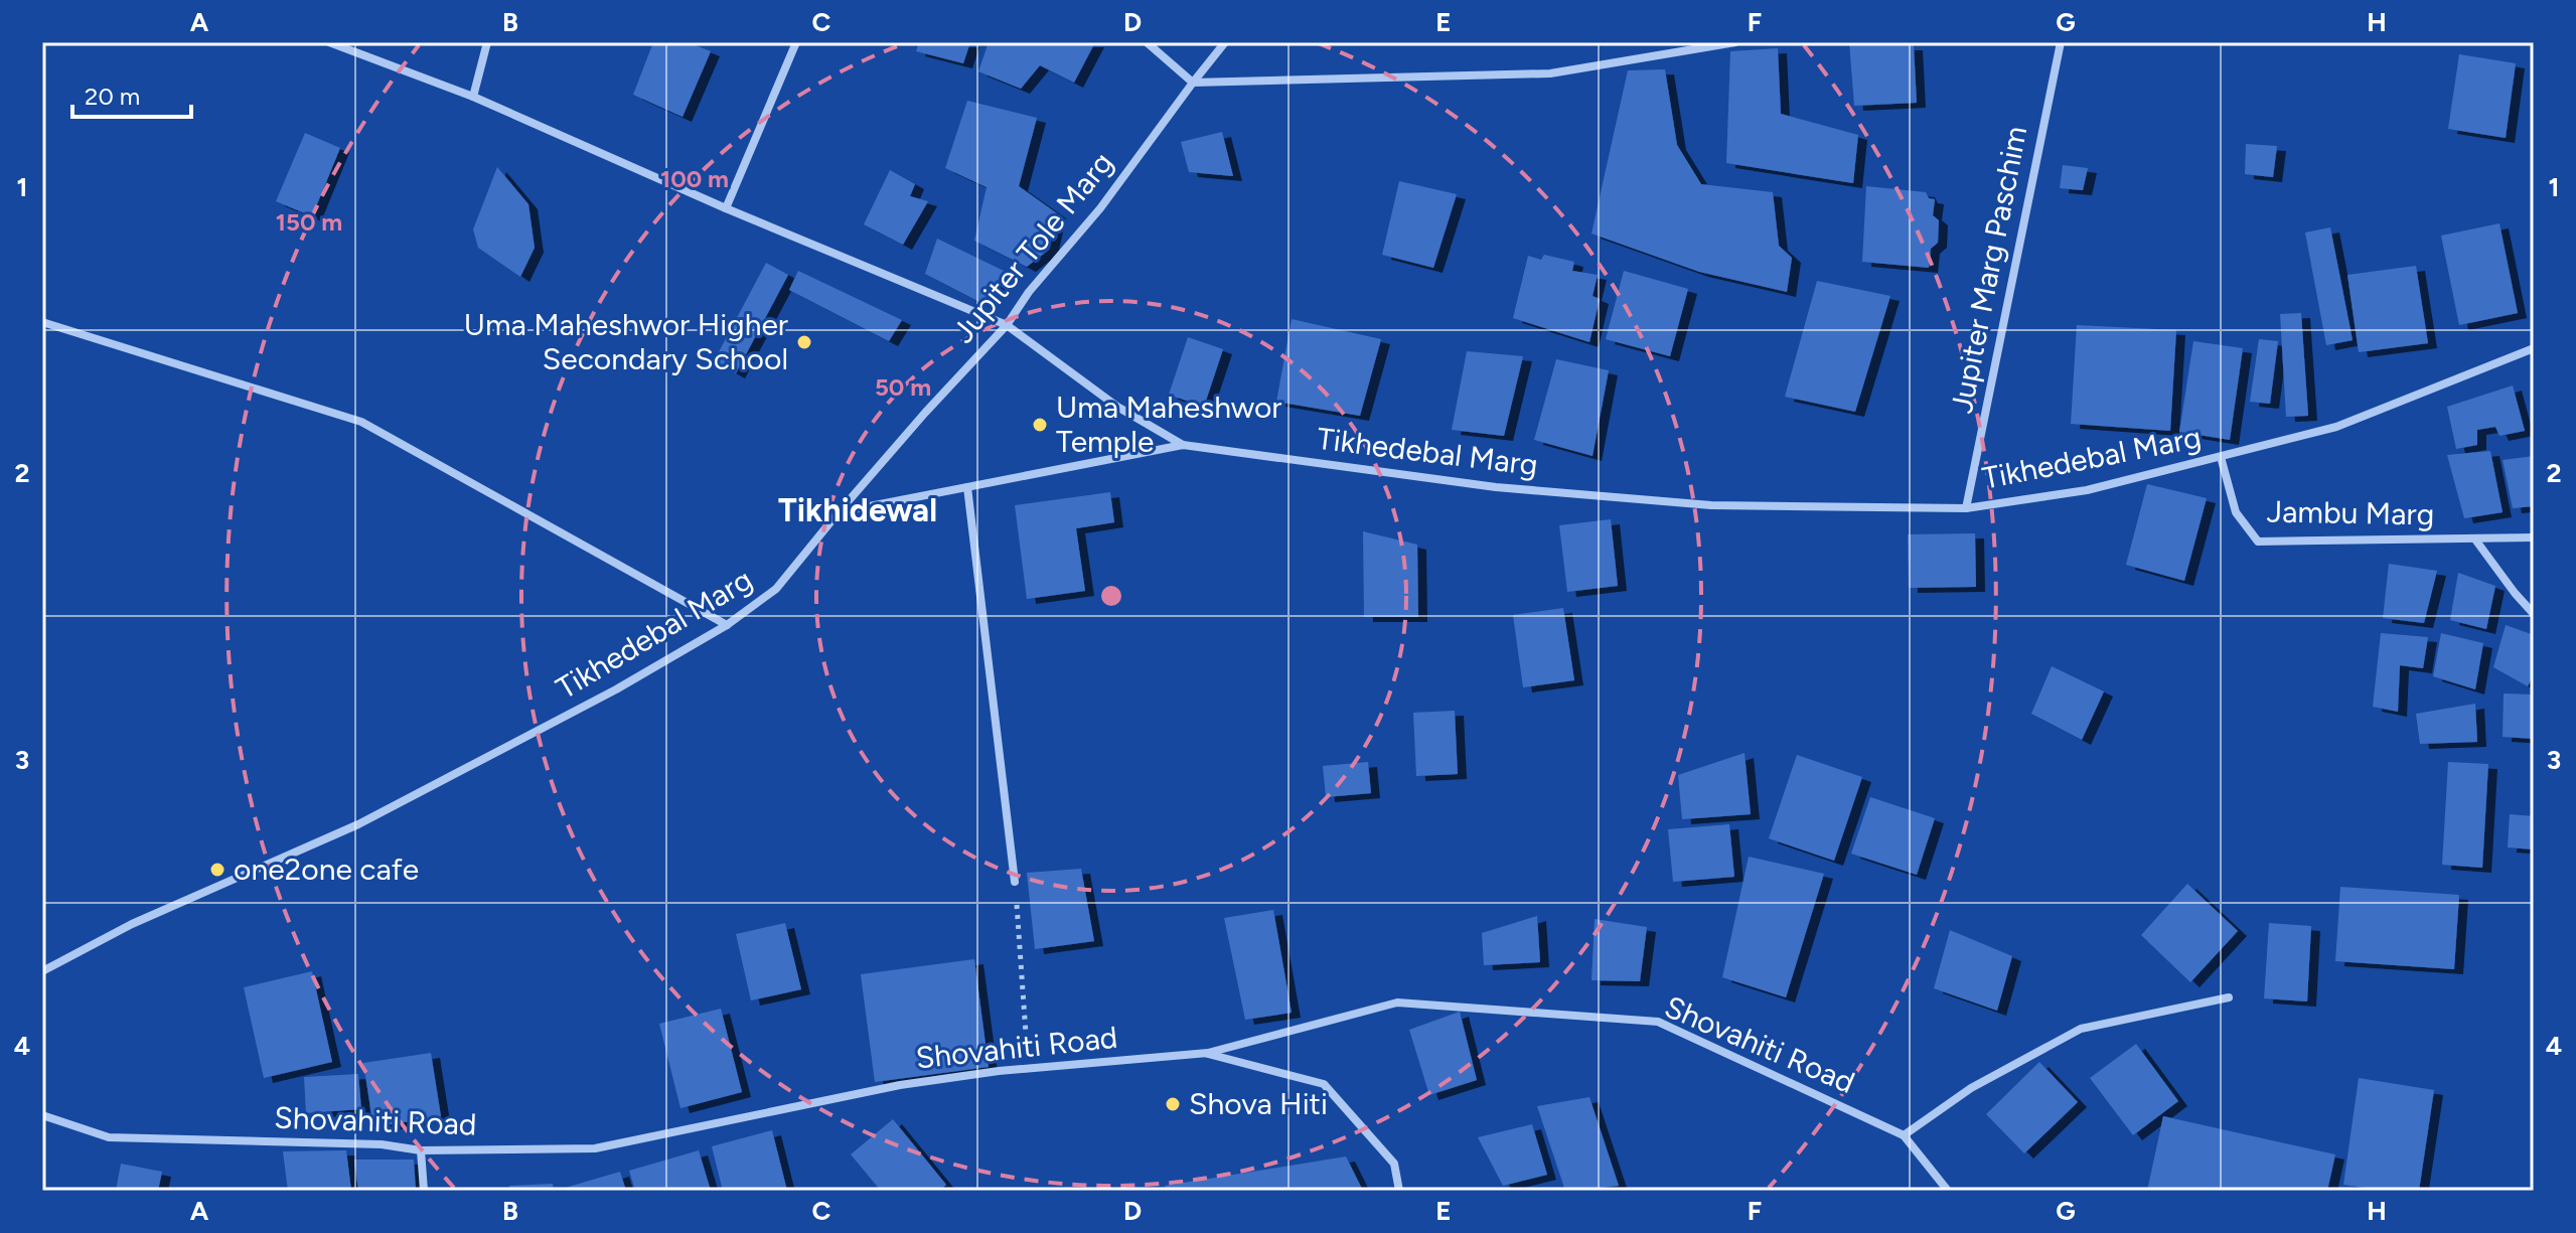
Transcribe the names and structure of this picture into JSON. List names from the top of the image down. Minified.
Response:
{"streets":{"street":["Jupiter Tole Marg","Jupiter Marg Paschim","Tikhedebal Marg","Jambu Marg","Shovahiti Road"]},"crossings":[["Jupiter Tole Marg","Tikhedebal Marg"],["Jupiter Marg Paschim","Tikhedebal Marg"],["Tikhedebal Marg","Jambu Marg"]],"districts":["Tikhidewal"],"places":["Uma Maheshwor Higher Secondary School","Uma Maheshwor Temple","one2one cafe","Shova Hiti"],"scale_bar":"20 m","grid":{"columns":["A","B","C","D","E","F","G","H"],"rows":["1","2","3","4"]},"rings":["100 m","150 m","50 m"]}
